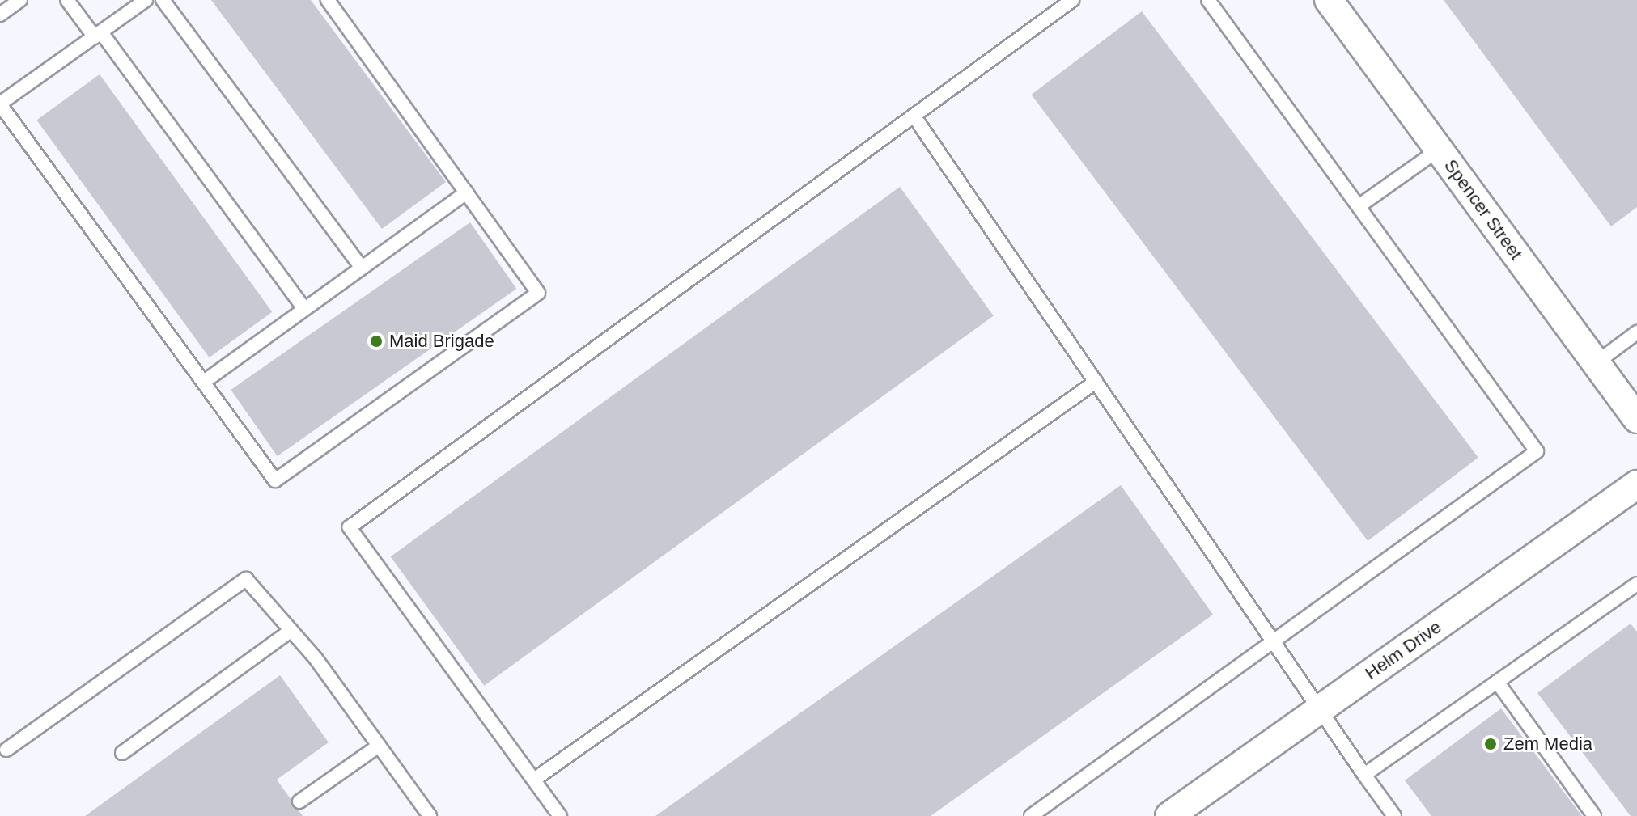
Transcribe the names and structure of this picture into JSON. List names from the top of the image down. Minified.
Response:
{"streets":{"street":["Spencer Street","Helm Drive"]},"places":["Maid Brigade","Zem Media"]}
